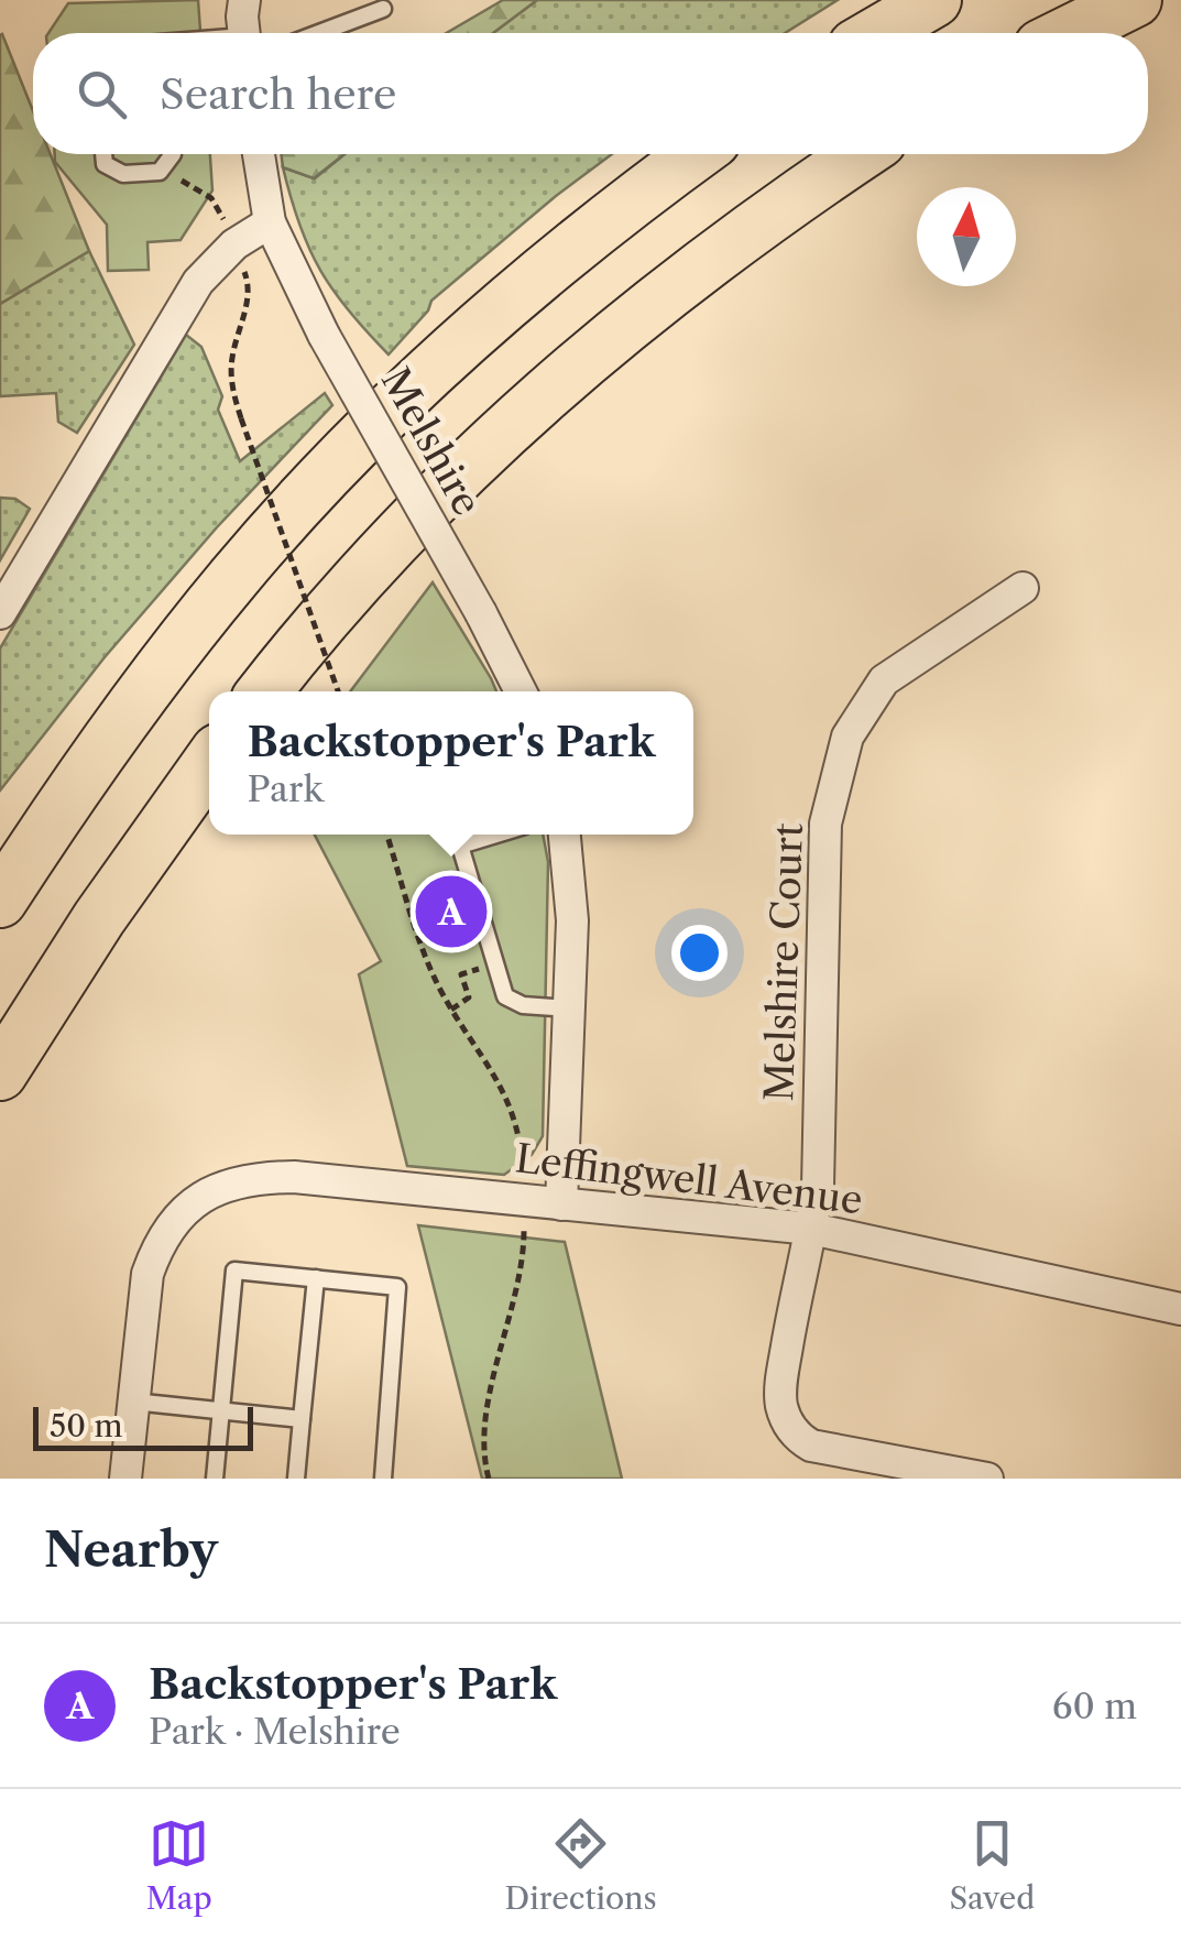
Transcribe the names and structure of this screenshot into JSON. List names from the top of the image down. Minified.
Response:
{"streets":{"street":["Melshire","Melshire Court","Leffingwell Avenue"]},"crossings":[["Melshire Court","Leffingwell Avenue"]],"scale_bar":"50 m","north":"top","page":{"search":"Search here","popup":["Backstopper's Park","Park"],"pins":"A","scale":"50 m","heading":"Nearby","list":[{"mark":"A","name":"Backstopper's Park","note":"Park · Melshire","value":"60 m"}],"nav":["Map","Directions","Saved"]}}
